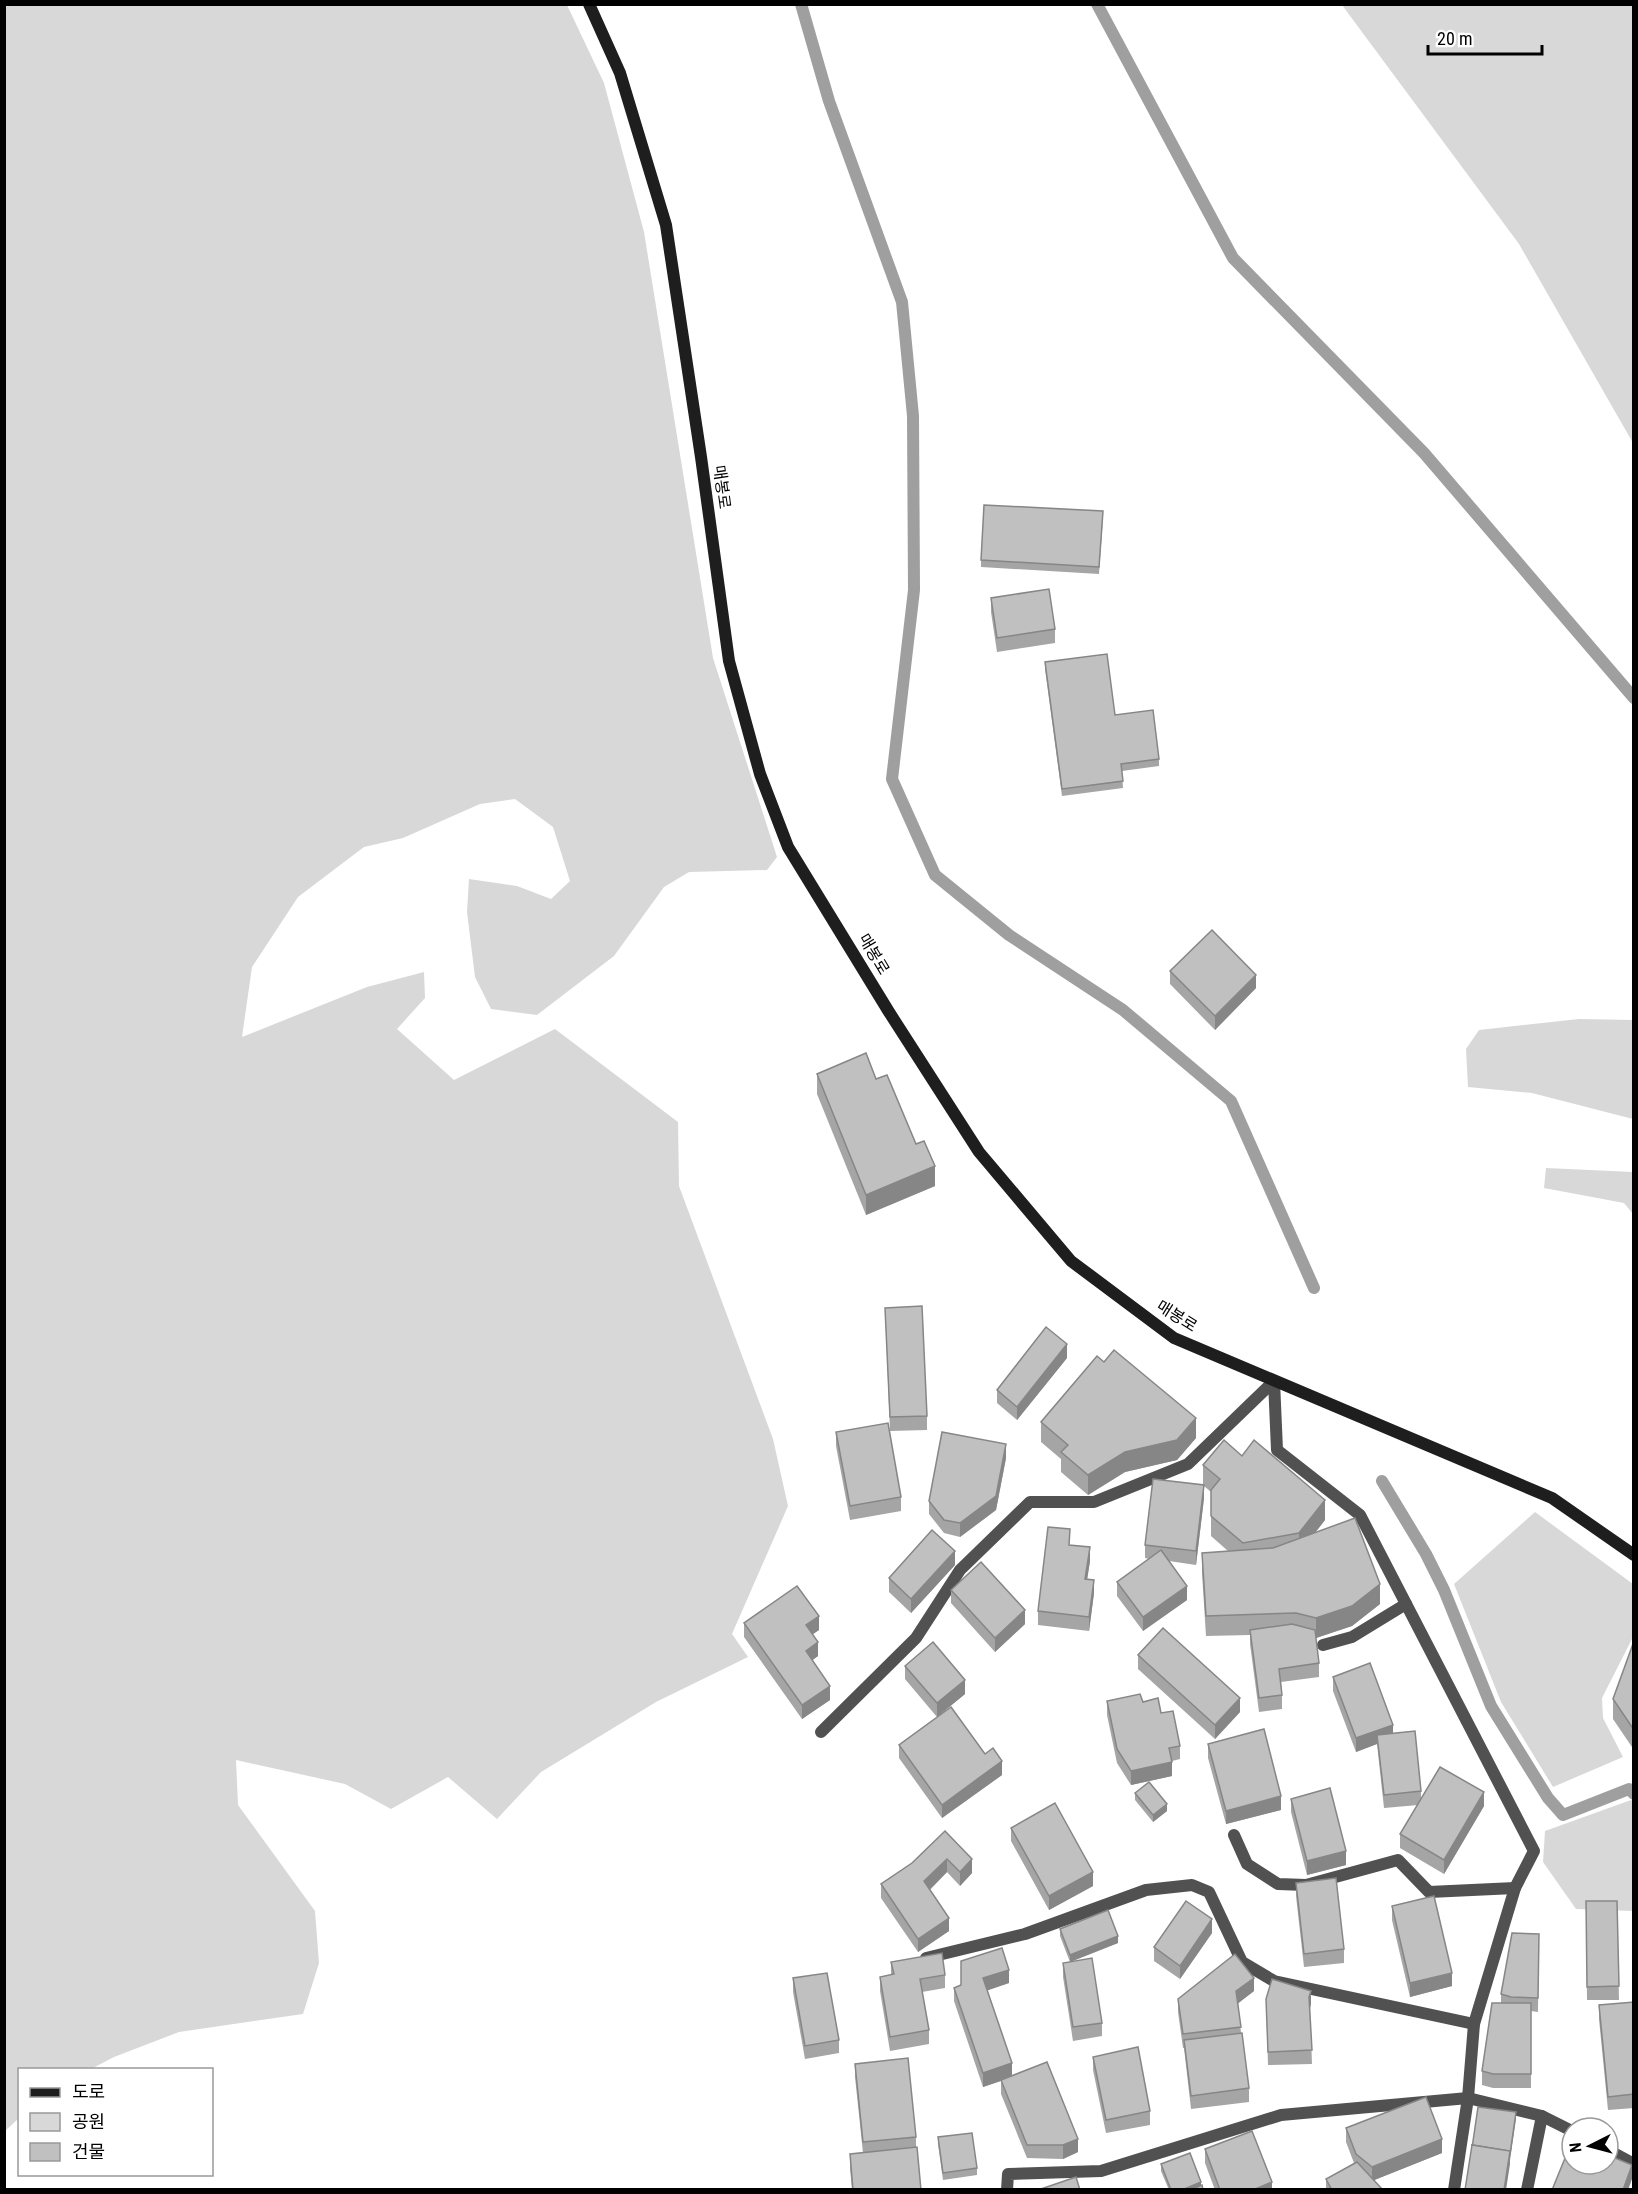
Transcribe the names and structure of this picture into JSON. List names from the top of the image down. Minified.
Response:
{"streets":{"street":["매봉로"]},"legend":["도로","공원","건물"],"scale_bar":"20 m","north":"left"}
